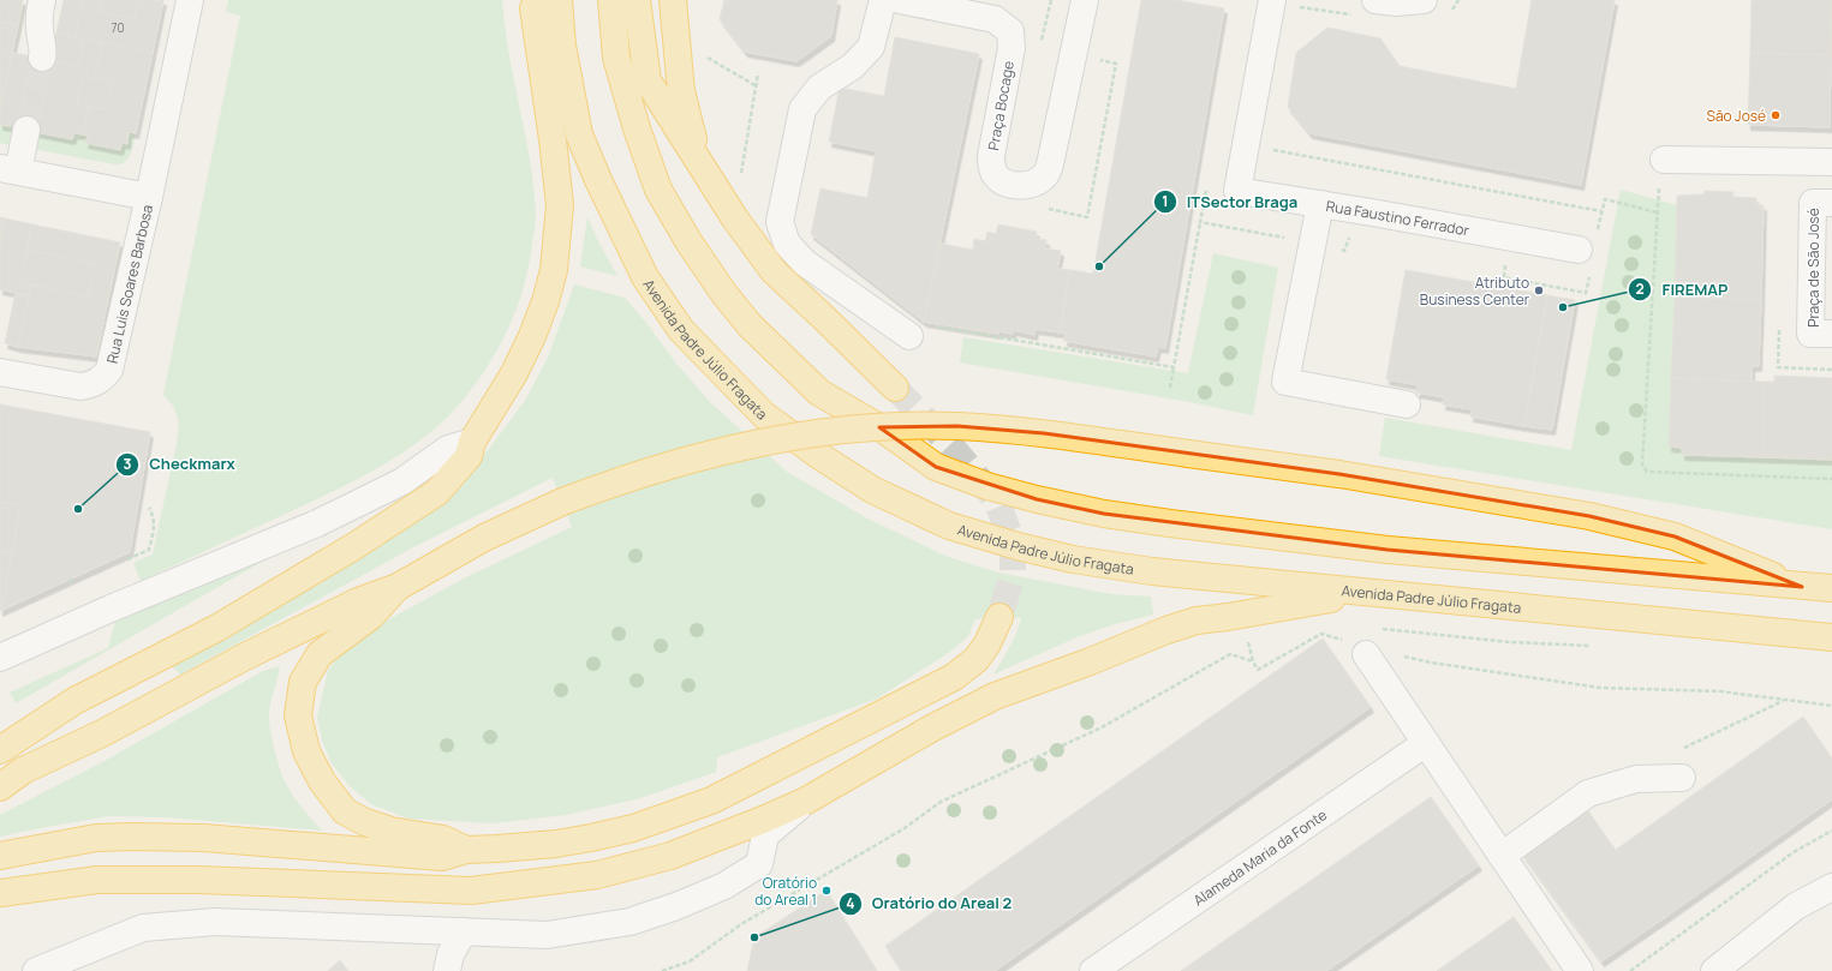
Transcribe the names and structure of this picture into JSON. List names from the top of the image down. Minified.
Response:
{"streets":{"highway":["Avenida Padre Júlio Fragata"],"street":["Praça Bocage","Rua Faustino Ferrador","Praça de São José","Rua Luis Soares Barbosa","Alameda Maria da Fonte"]},"places":["São José","ITSector Braga","Atributo Business Center","FIREMAP","Checkmarx","Oratório do Areal 1","Oratório do Areal 2"],"house_numbers":["70"]}
